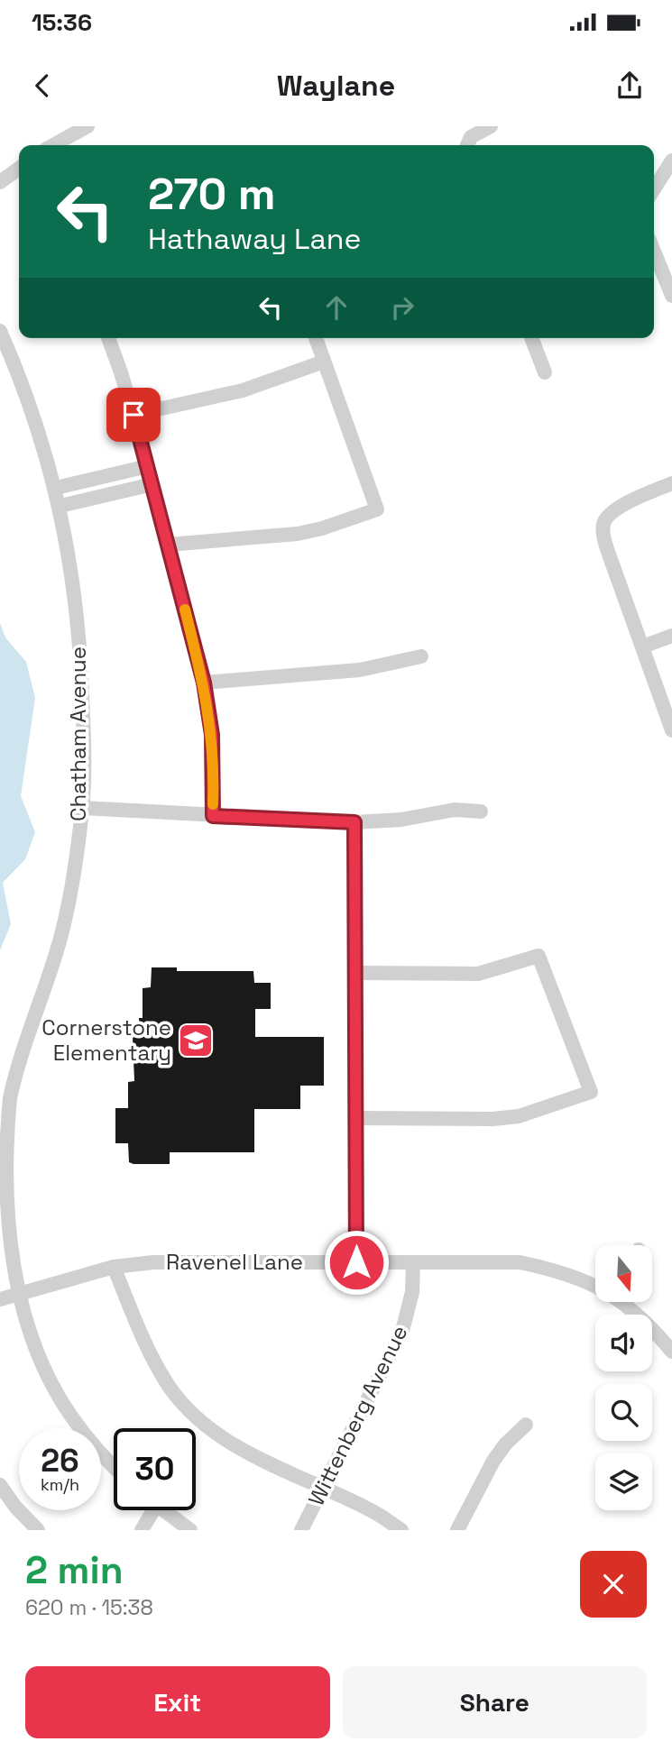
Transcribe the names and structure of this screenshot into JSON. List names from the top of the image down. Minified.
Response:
{"streets":{"street":["Chatham Avenue","Ravenel Lane","Wittenberg Avenue"]},"crossings":[["Chatham Avenue","Ravenel Lane"],["Ravenel Lane","Wittenberg Avenue"]],"places":{"school or university":["Cornerstone Elementary"]},"north":"bottom","page":{"status":"15:36","header":"Waylane","turn":["270 m","Hathaway Lane"],"speed":"26 km/h","limit":"30","heading":["2 min","620 m · 15:38"],"buttons":["Exit","Share"]}}
